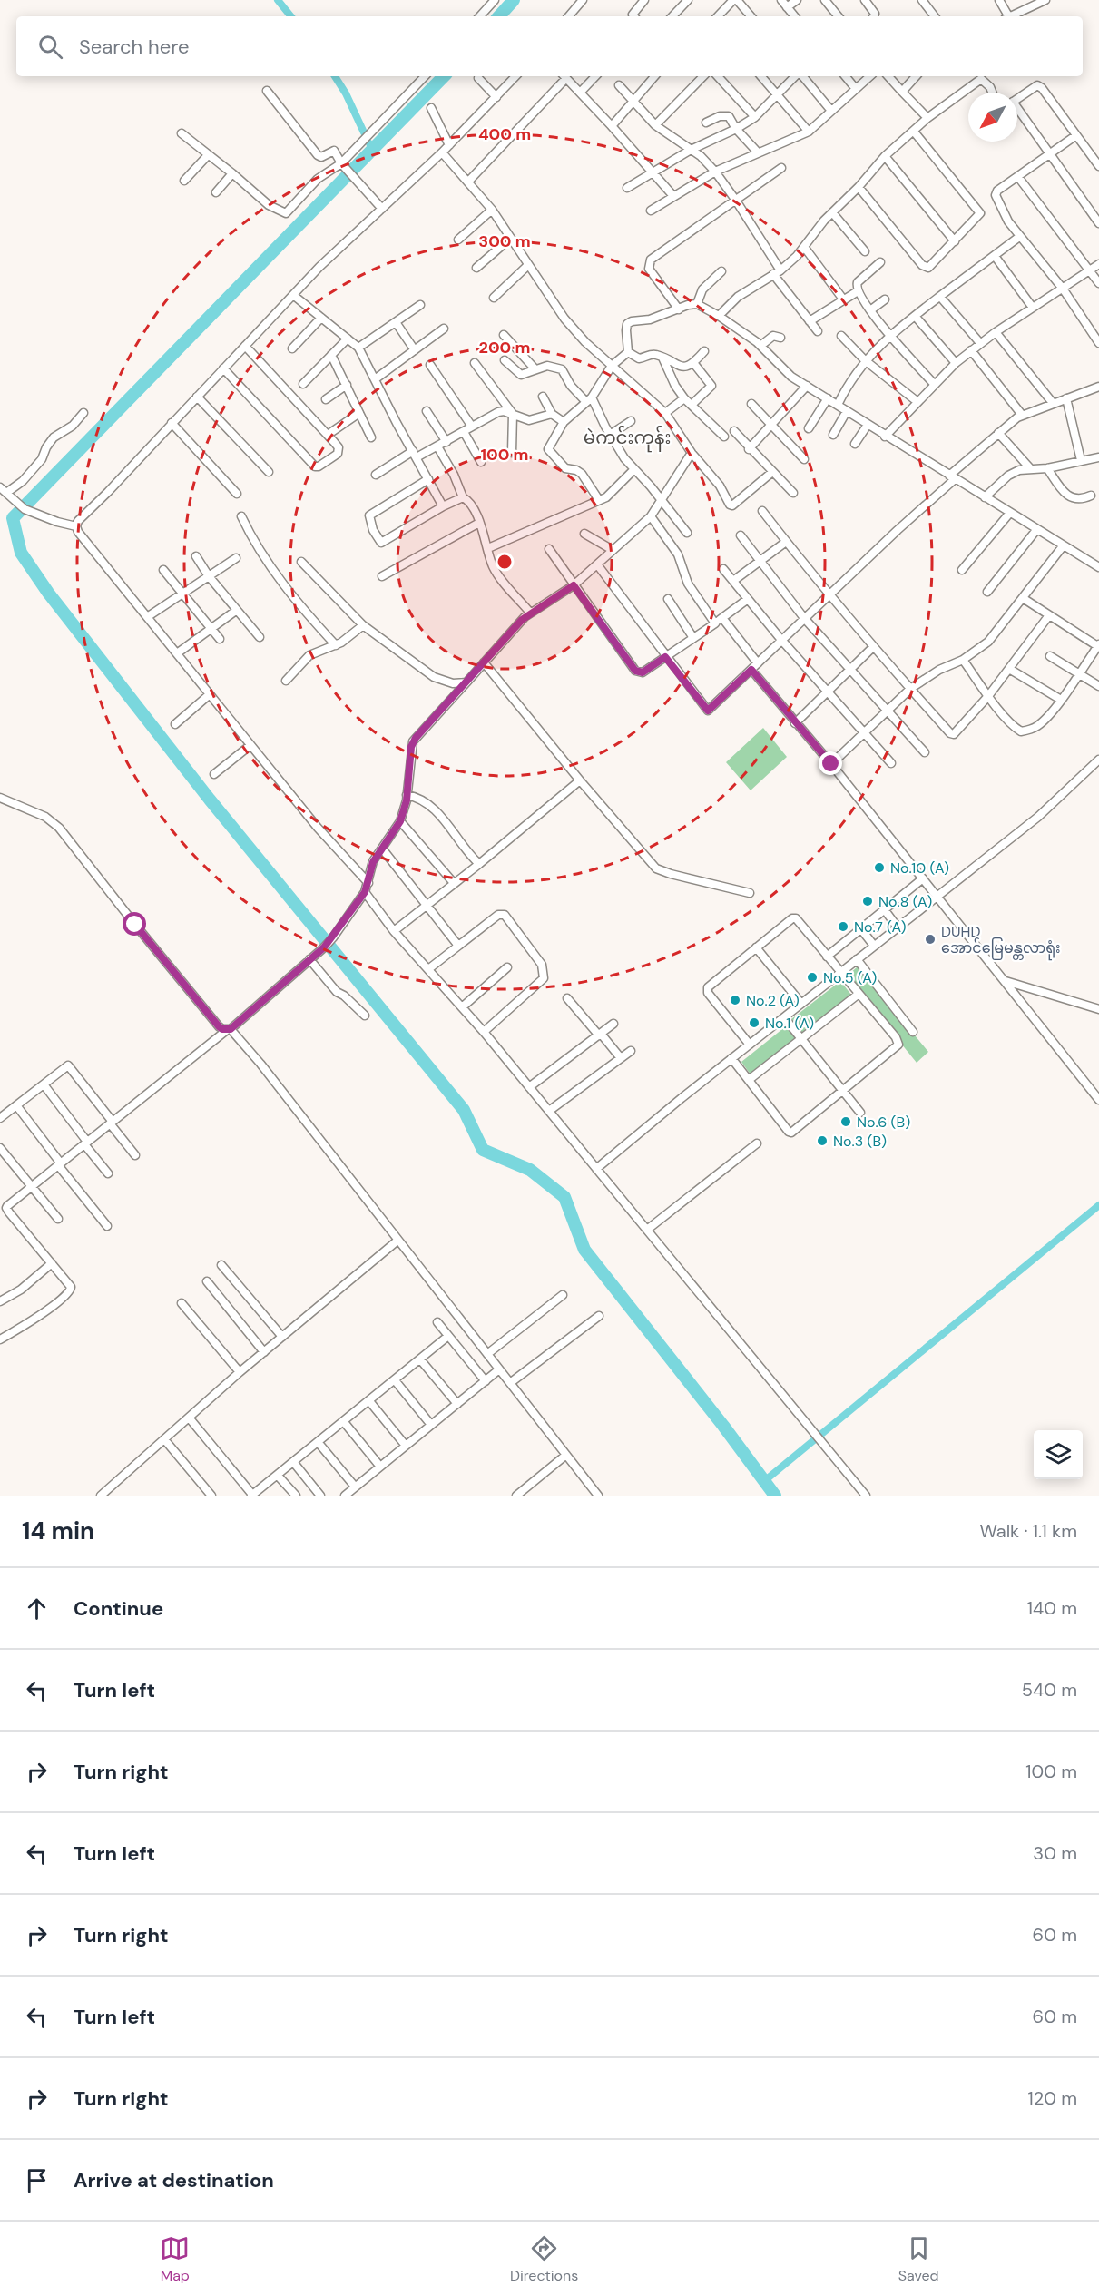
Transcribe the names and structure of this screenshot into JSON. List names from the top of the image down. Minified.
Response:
{"districts":["မဲကင်းကုန်း"],"places":["No.10 (A)","No.8 (A)","No.7 (A)","DUHD အောင်မြေမန္တလာရုံး","No.5 (A)","No.2 (A)","No.1 (A)","No.6 (B)","No.3 (B)"],"north":"bottom left","page":{"search":"Search here","heading":["14 min","Walk · 1.1 km"],"list":[["Continue","140 m"],["Turn left","540 m"],["Turn right","100 m"],["Turn left","30 m"],["Turn right","60 m"],["Turn left","60 m"],["Turn right","120 m"],"Arrive at destination"],"nav":["Map","Directions","Saved"]},"rings":["400 m","300 m","200 m","100 m"]}
